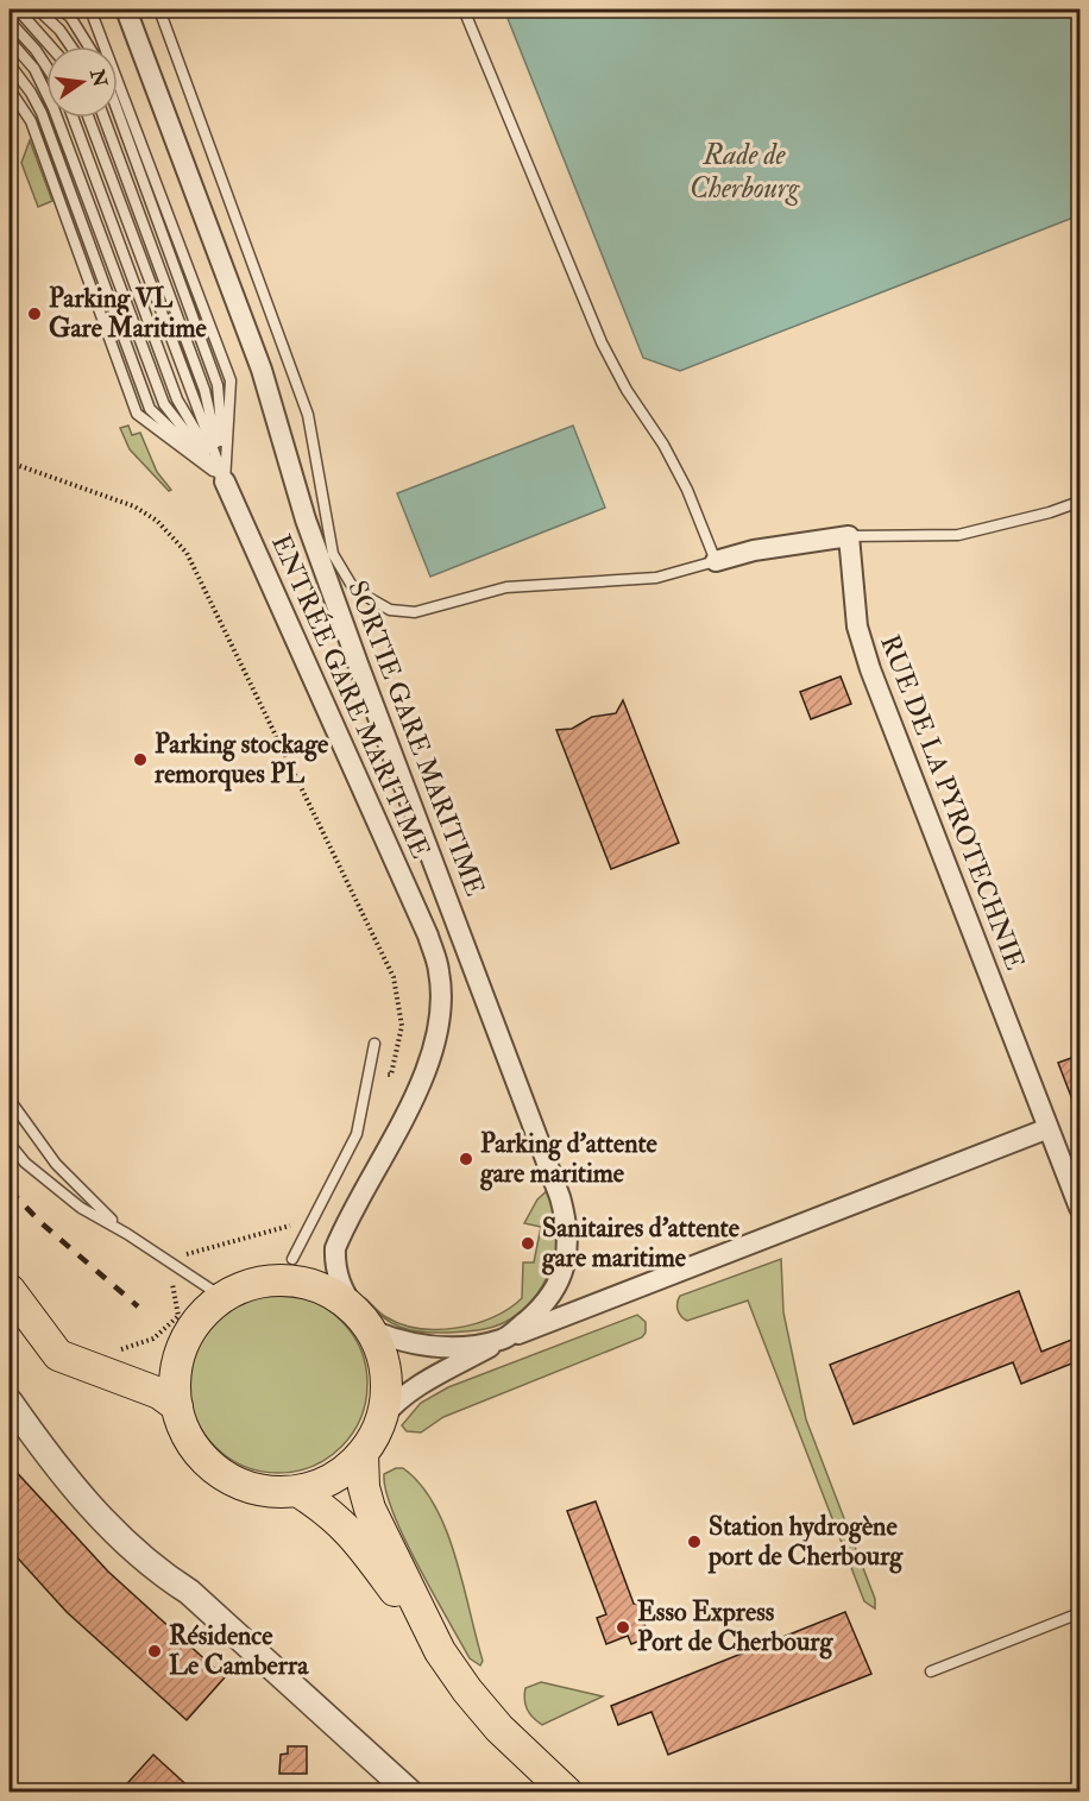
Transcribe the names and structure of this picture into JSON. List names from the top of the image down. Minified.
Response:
{"streets":{"street":["ENTRÉE GARE MARITIME","SORTIE GARE MARITIME","RUE DE LA PYROTECHNIE"]},"water":["Rade de Cherbourg"],"places":["Parking VL Gare Maritime","Parking stockage remorques PL","Parking d'attente gare maritime","Sanitaires d'attente gare maritime","Station hydrogène port de Cherbourg","Esso Express Port de Cherbourg","Résidence Le Camberra"],"north":"right"}
